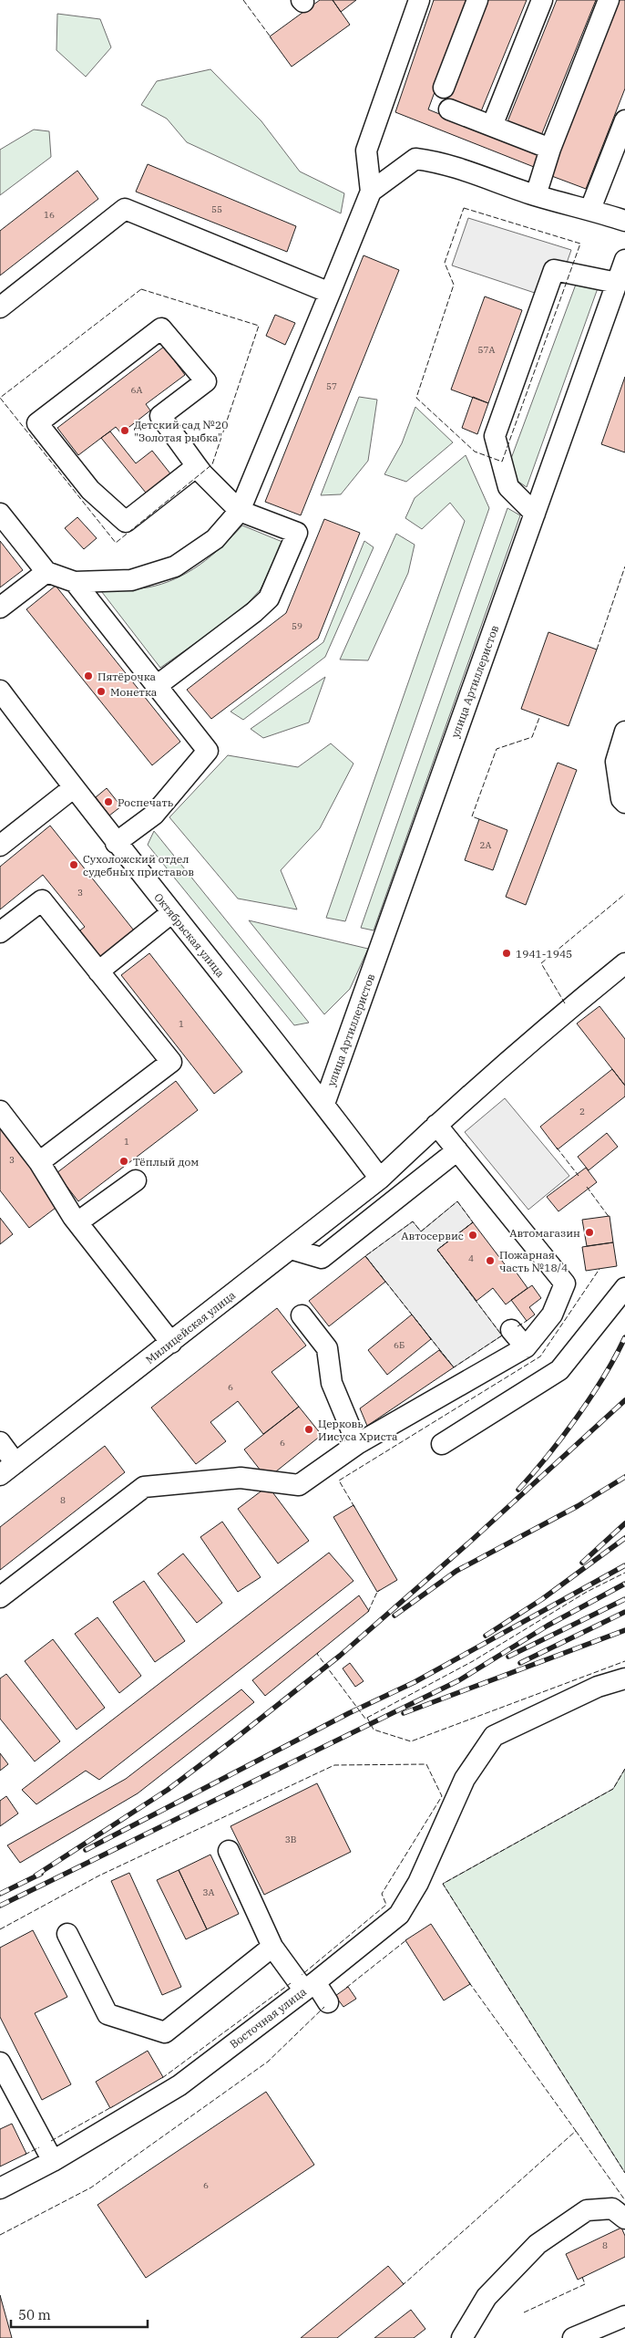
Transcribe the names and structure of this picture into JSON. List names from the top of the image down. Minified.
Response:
{"streets":{"street":["улица Артиллеристов","Октябрьская улица","Милицейская улица","Восточная улица"]},"crossings":[["улица Артиллеристов","Октябрьская улица"],["Октябрьская улица","Милицейская улица"]],"places":["Детский сад №20 \"Золотая рыбка\"","Пятёрочка","Монетка","Роспечать","Сухоложский отдел судебных приставов","1941-1945","Тёплый дом","Автомагазин","Автосервис","Пожарная часть №18/4","Церковь Иисуса Христа"],"house_numbers":["55","16","57А","57","6А","59","2А","3","1","2","1","3","4","6Б","6","6","8","3В","3А","6","8"],"scale_bar":"50 m"}
